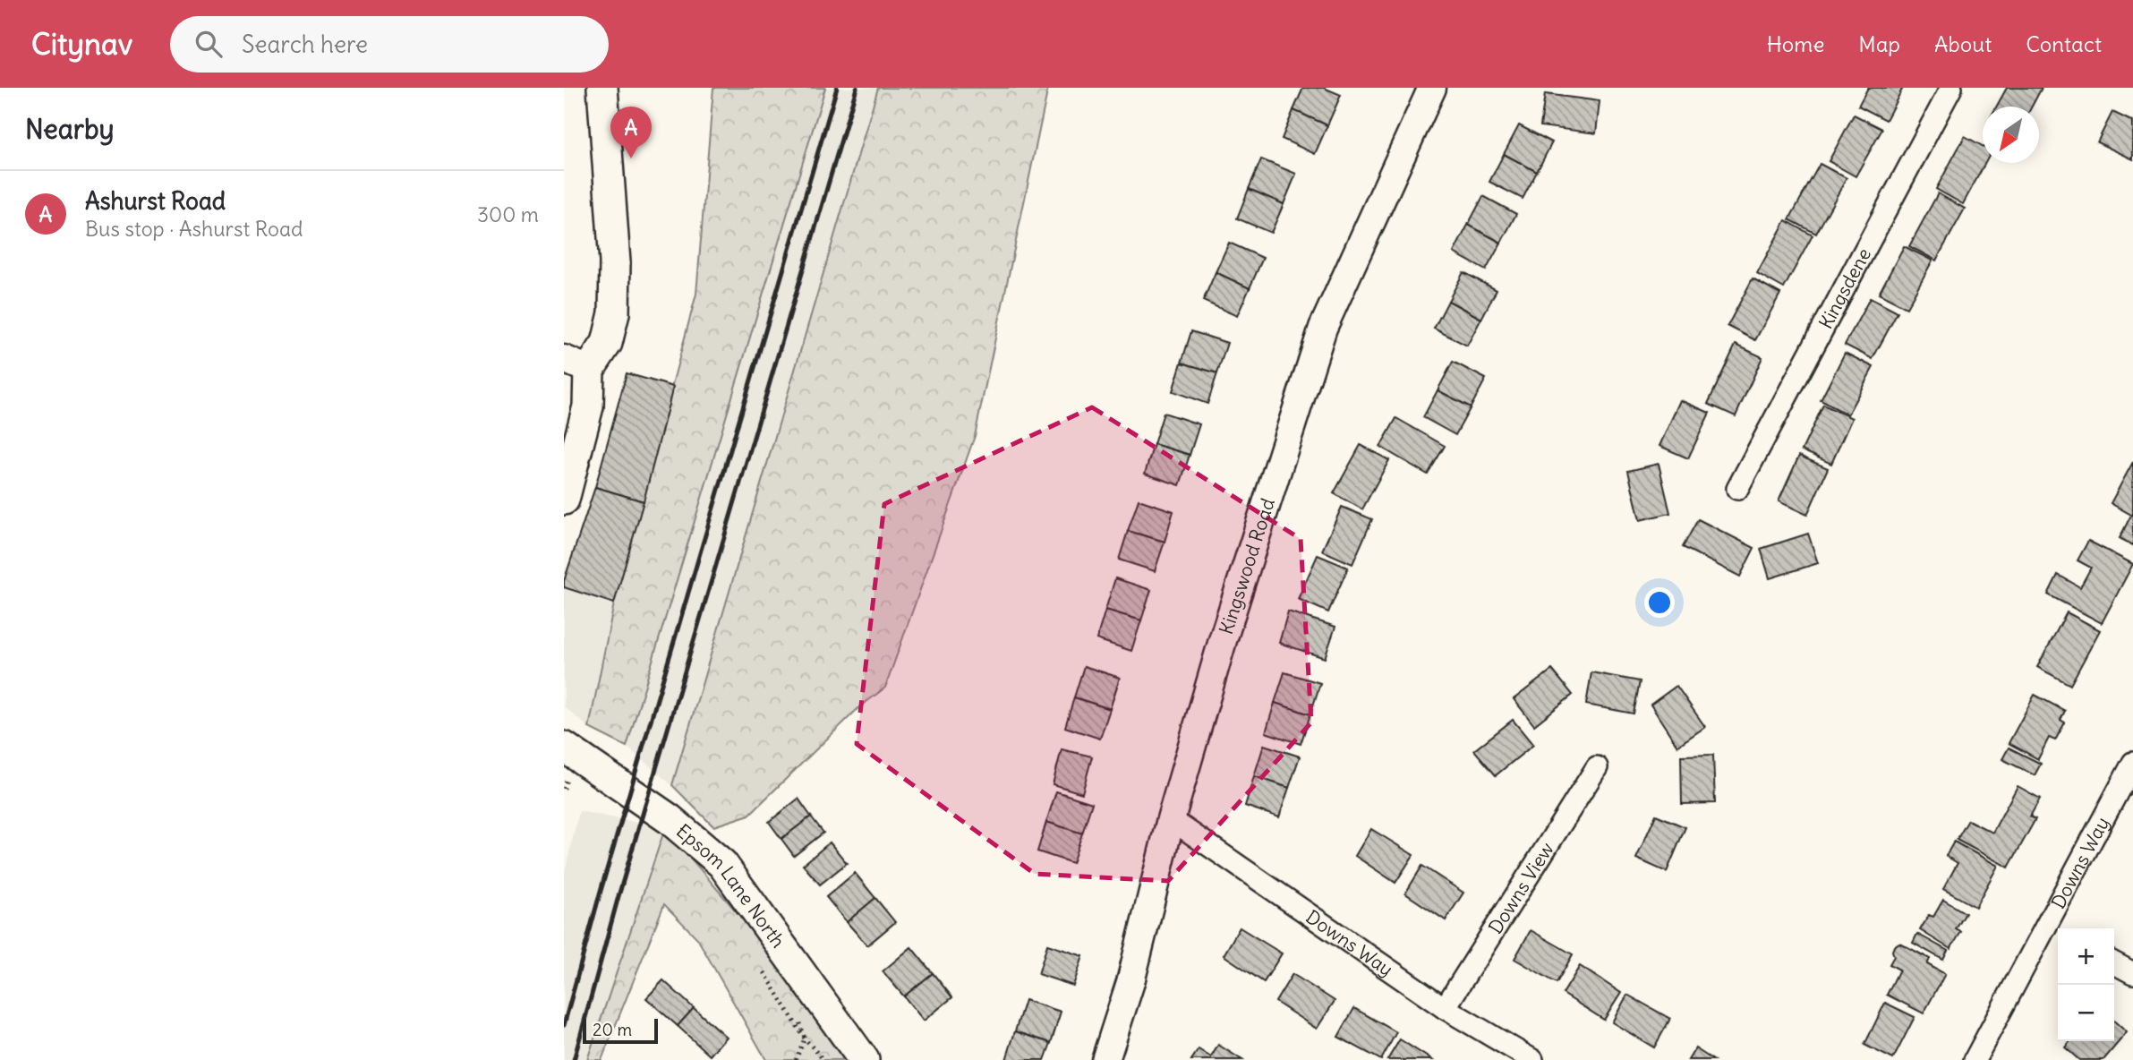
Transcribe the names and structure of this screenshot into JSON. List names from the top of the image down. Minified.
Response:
{"streets":{"main road":["Epsom Lane North"],"street":["Kingsdene","Kingswood Road","Downs Way","Downs View"]},"crossings":[["Kingswood Road","Downs Way"],["Downs Way","Downs View"]],"scale_bar":"20 m","north":"bottom left","page":{"header":"Citynav","search":"Search here","nav":["Home","Map","About","Contact"],"heading":"Nearby","pins":"A","list":[{"mark":"A","name":"Ashurst Road","note":"Bus stop · Ashurst Road","value":"300 m"}],"map_buttons":["+","−"],"scale":"20 m"}}
